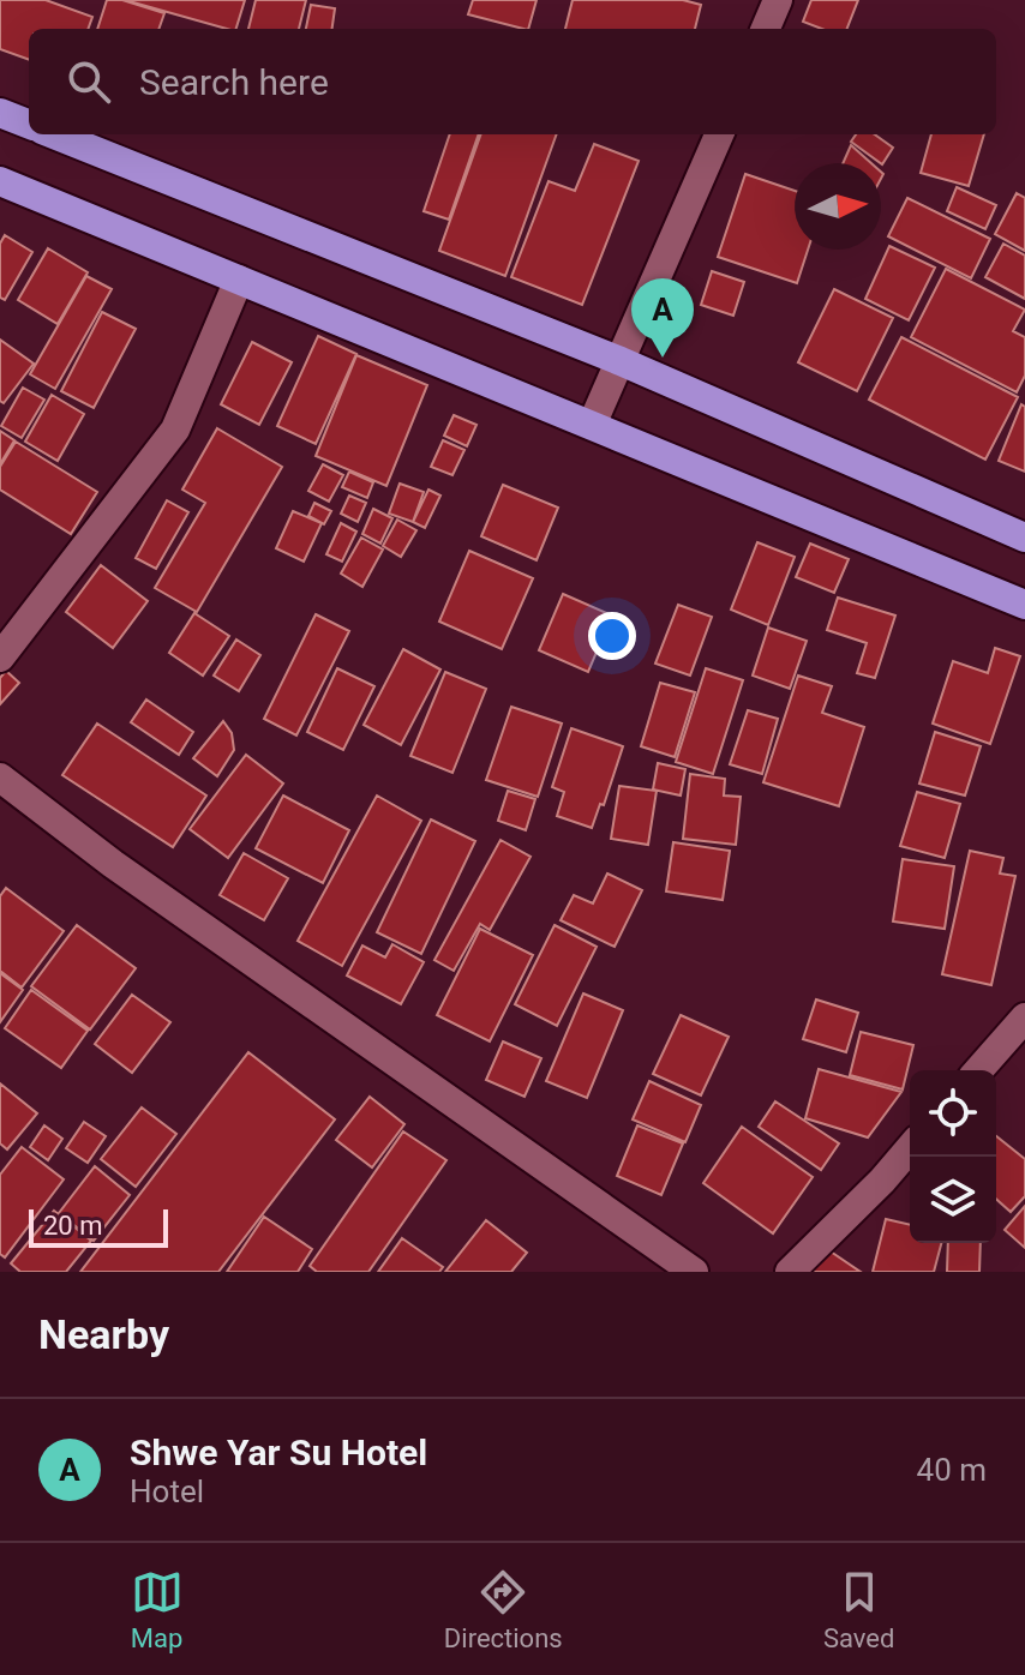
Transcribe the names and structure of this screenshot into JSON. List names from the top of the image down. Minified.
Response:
{"scale_bar":"20 m","north":"right","page":{"search":"Search here","pins":"A","scale":"20 m","heading":"Nearby","list":[{"mark":"A","name":"Shwe Yar Su Hotel","note":"Hotel","value":"40 m"}],"nav":["Map","Directions","Saved"]}}
